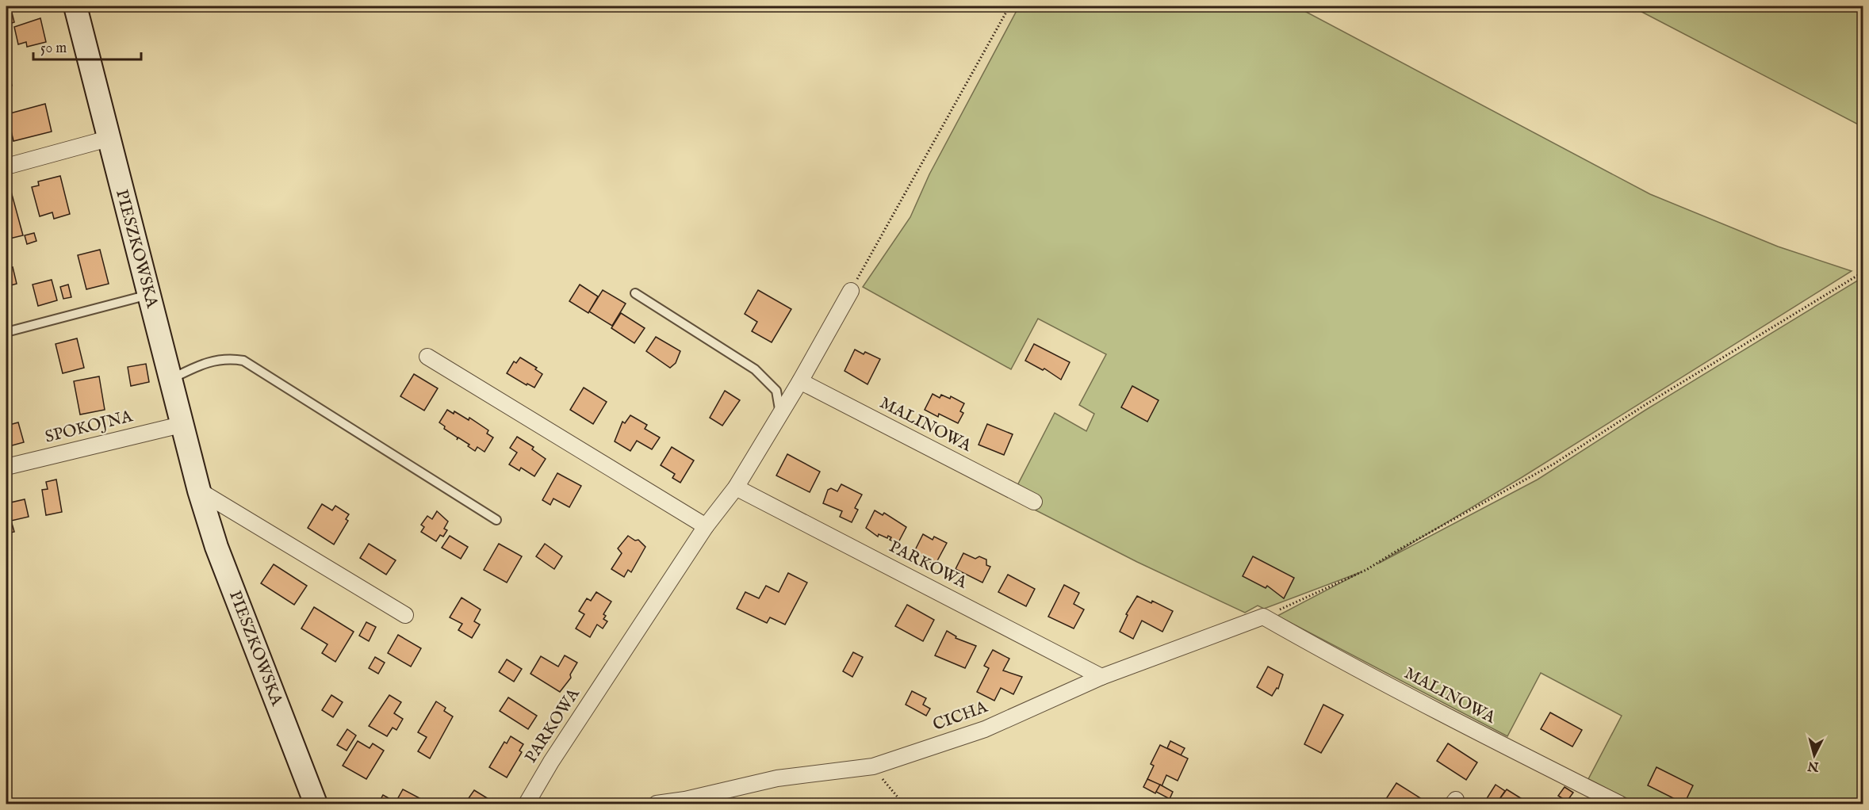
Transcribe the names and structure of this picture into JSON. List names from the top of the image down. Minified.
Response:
{"streets":{"street":["PIESZKOWSKA","MALINOWA","SPOKOJNA","PARKOWA","CICHA"]},"crossings":[["PIESZKOWSKA","SPOKOJNA"],["MALINOWA","PARKOWA"],["MALINOWA","CICHA"],["PARKOWA","CICHA"]],"scale_bar":"50 m","north":"bottom"}
